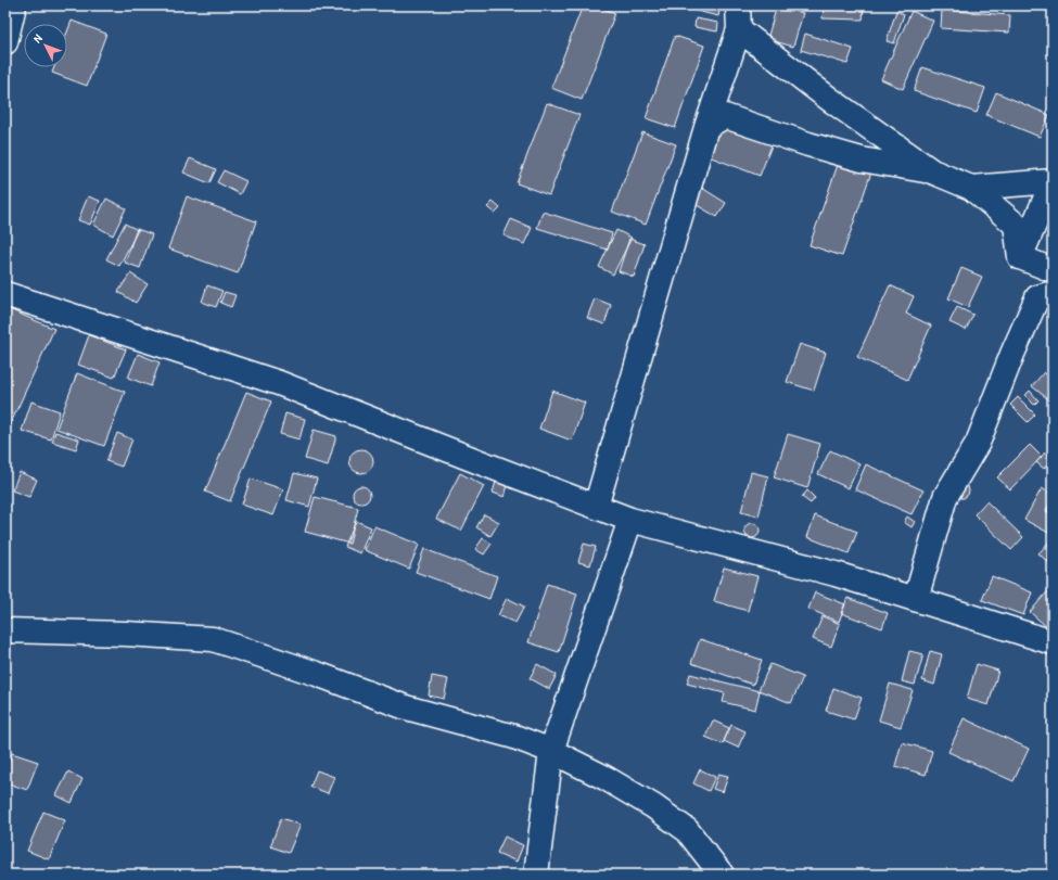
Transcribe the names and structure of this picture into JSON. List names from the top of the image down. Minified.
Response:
{"north":"top left"}
